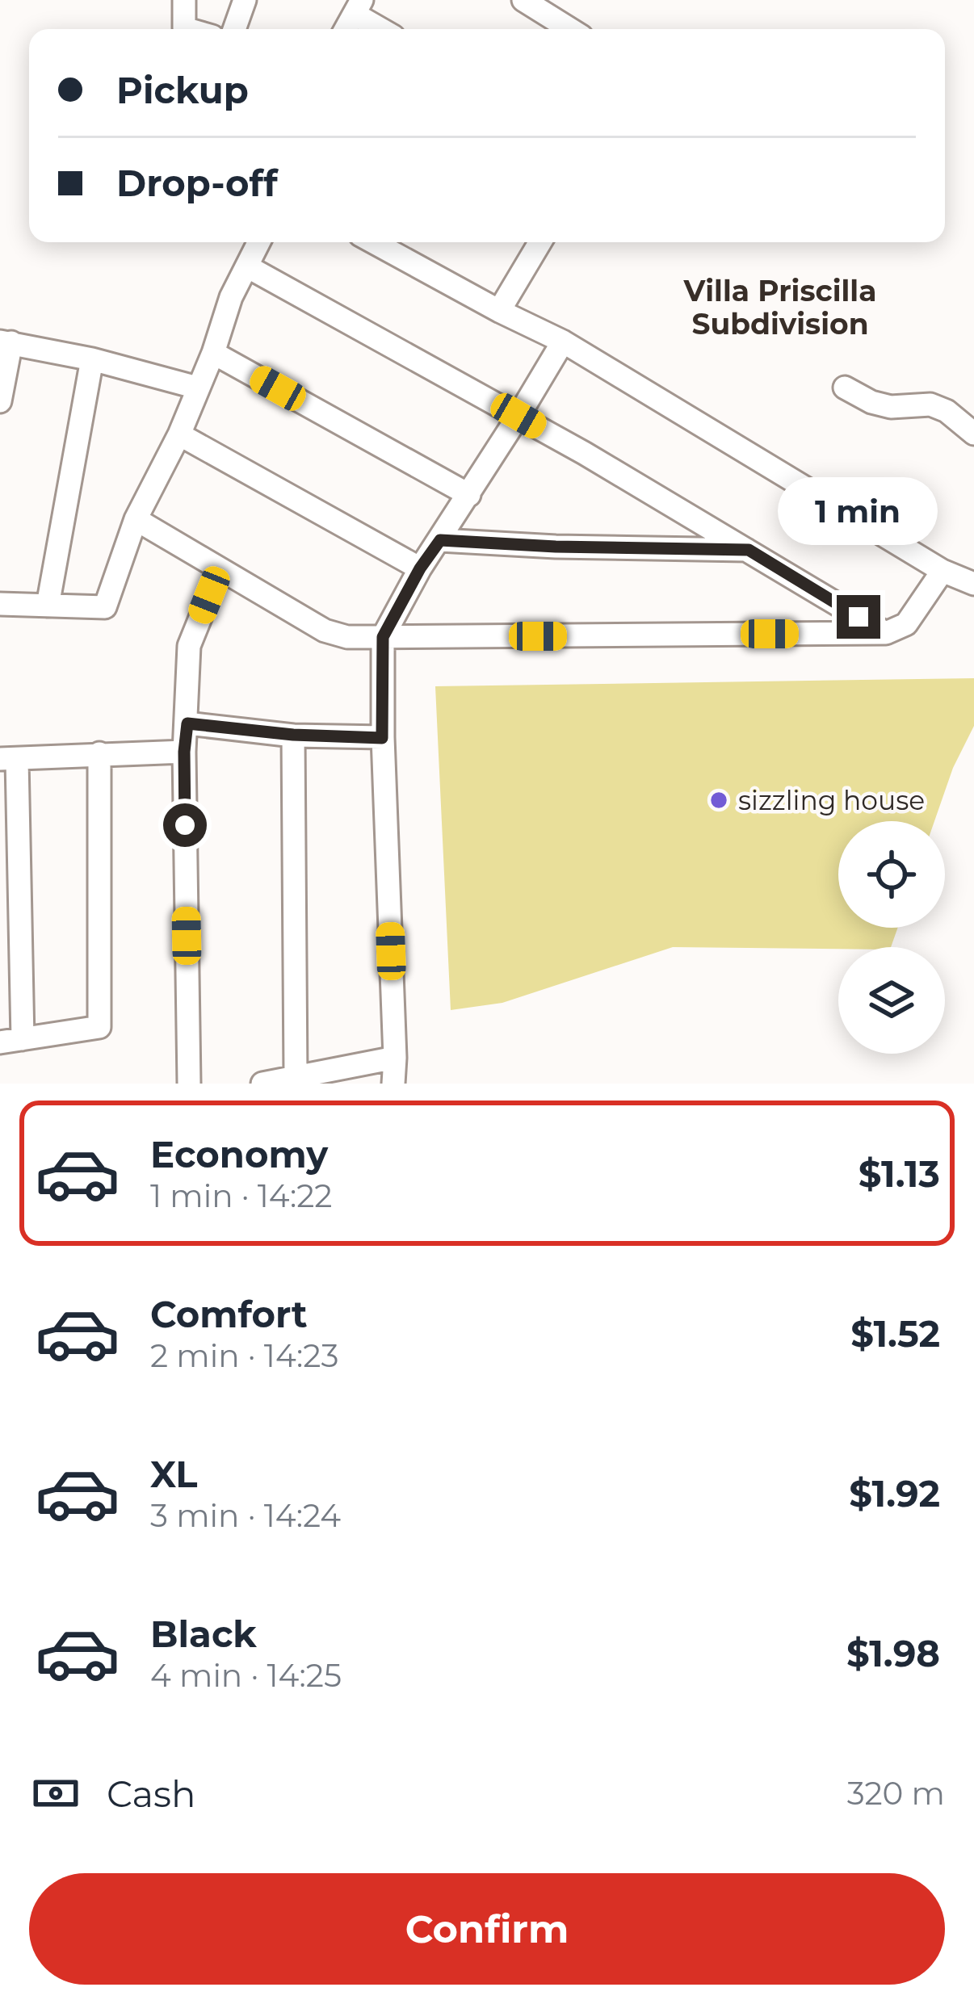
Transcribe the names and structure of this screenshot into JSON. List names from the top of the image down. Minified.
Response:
{"districts":["Villa Priscilla Subdivision"],"places":["sizzling house"],"page":{"banner":["Pickup","Drop-off"],"bubble":"1 min","list":[{"name":"Economy","note":"1 min · 14:22","value":"$1.13"},{"name":"Comfort","note":"2 min · 14:23","value":"$1.52"},{"name":"XL","note":"3 min · 14:24","value":"$1.92"},{"name":"Black","note":"4 min · 14:25","value":"$1.98"}],"pay":["Cash","320 m"],"buttons":"Confirm"}}
